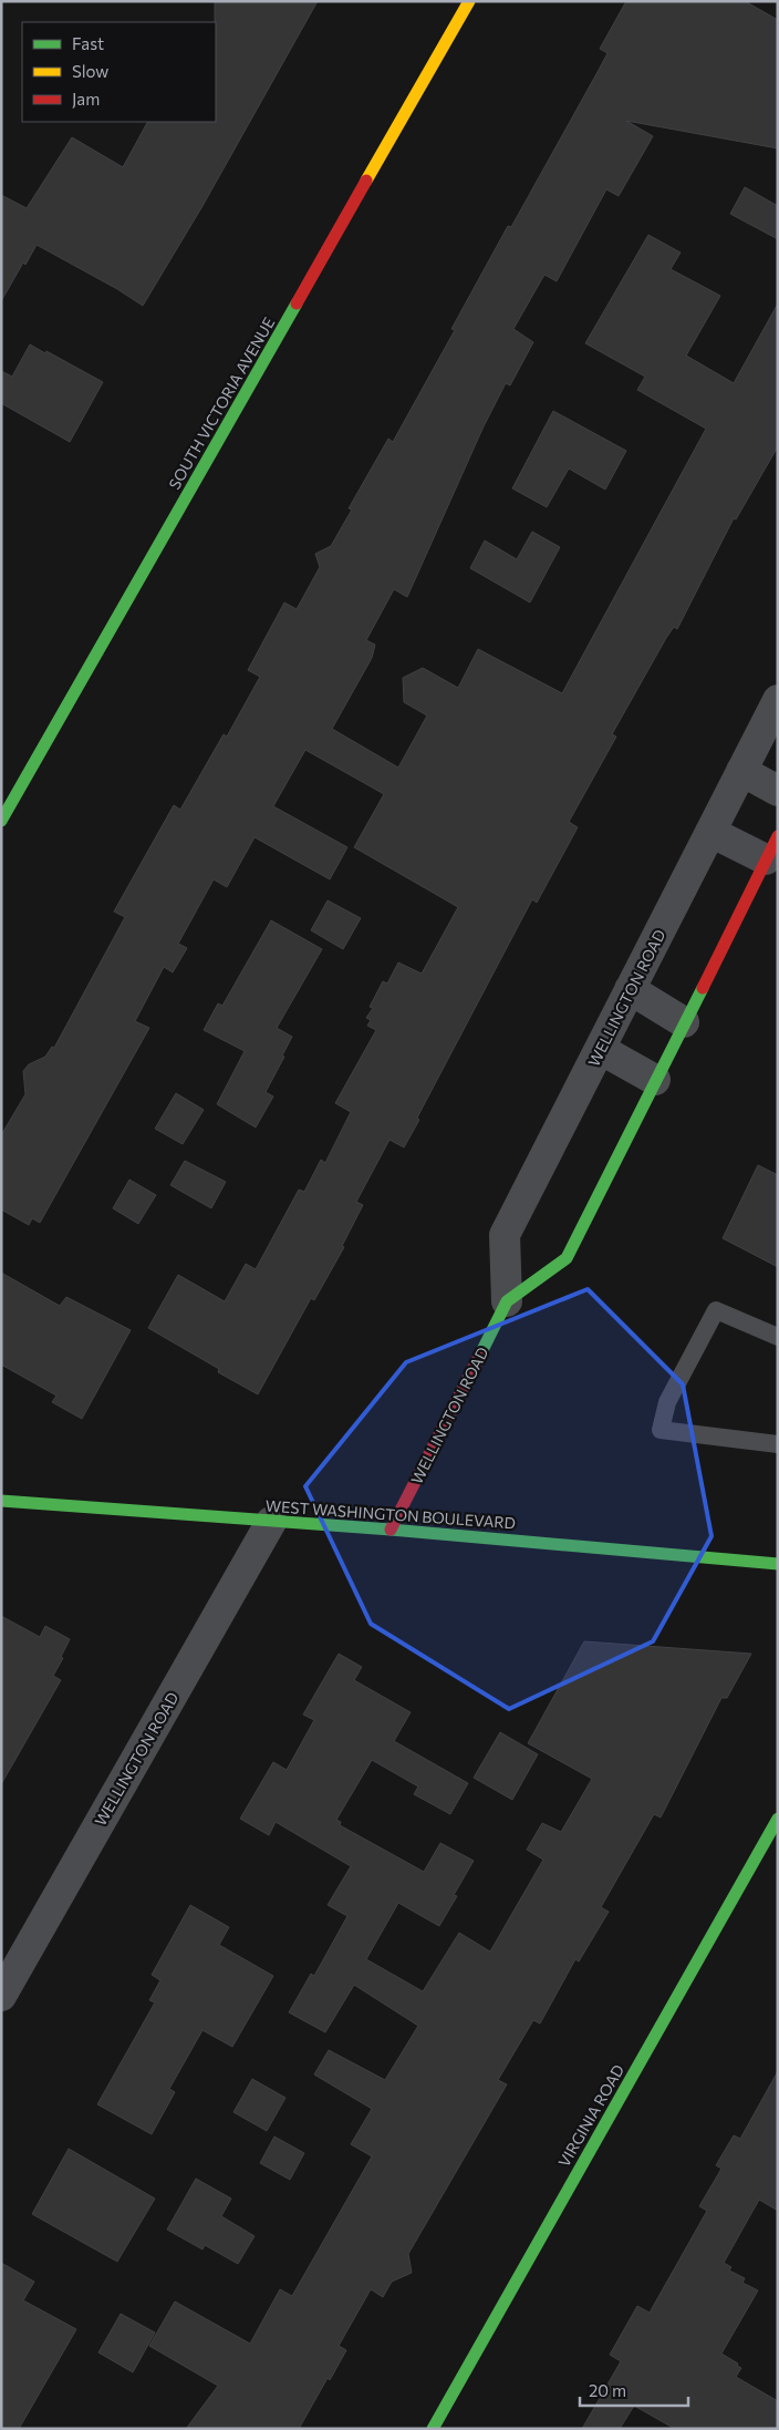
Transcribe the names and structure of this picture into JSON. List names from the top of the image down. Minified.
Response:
{"streets":{"street":["SOUTH VICTORIA AVENUE","WELLINGTON ROAD","WEST WASHINGTON BOULEVARD","VIRGINIA ROAD"]},"crossings":[["WELLINGTON ROAD","WEST WASHINGTON BOULEVARD"]],"legend":["Fast","Slow","Jam"],"scale_bar":"20 m"}
